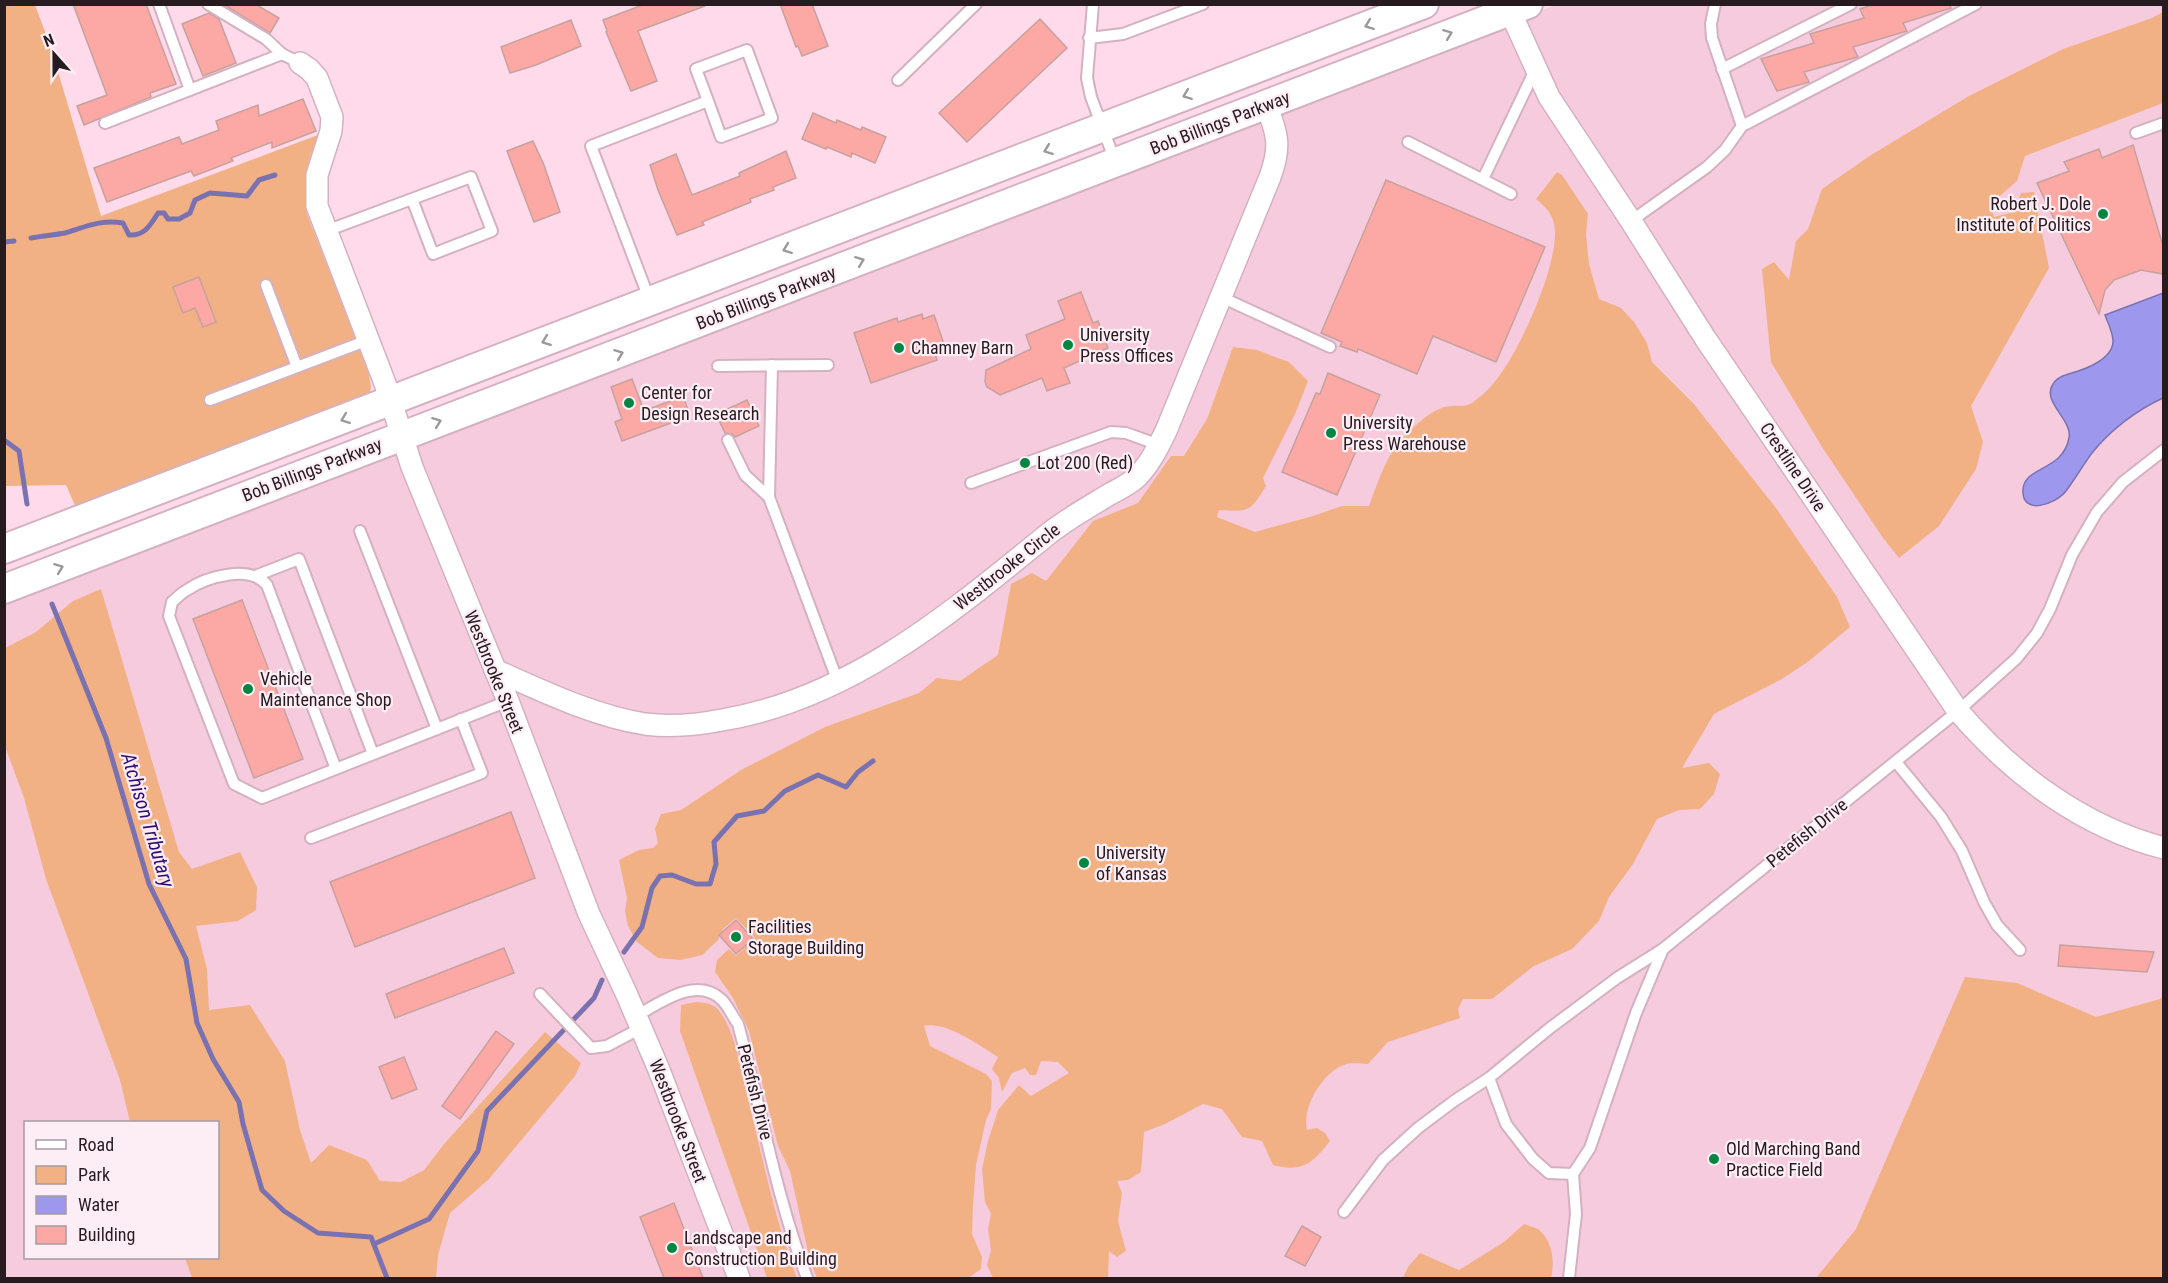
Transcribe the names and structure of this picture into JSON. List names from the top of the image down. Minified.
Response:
{"streets":{"main road":["Bob Billings Parkway"],"street":["Crestline Drive","Westbrooke Circle","Westbrooke Street"],"lane":["Petefish Drive"]},"crossings":[["Bob Billings Parkway","Crestline Drive"],["Bob Billings Parkway","Westbrooke Circle"],["Bob Billings Parkway","Westbrooke Street"],["Crestline Drive","Petefish Drive"],["Westbrooke Circle","Westbrooke Street"],["Westbrooke Street","Petefish Drive"]],"water":["Atchison Tributary"],"places":["Robert J. Dole Institute of Politics","University Press Offices","Chamney Barn","Center for Design Research","University Press Warehouse","Lot 200 (Red)","Vehicle Maintenance Shop","University of Kansas","Facilities Storage Building","Old Marching Band Practice Field","Landscape and Construction Building"],"legend":["Road","Park","Water","Building"],"north":"top"}
